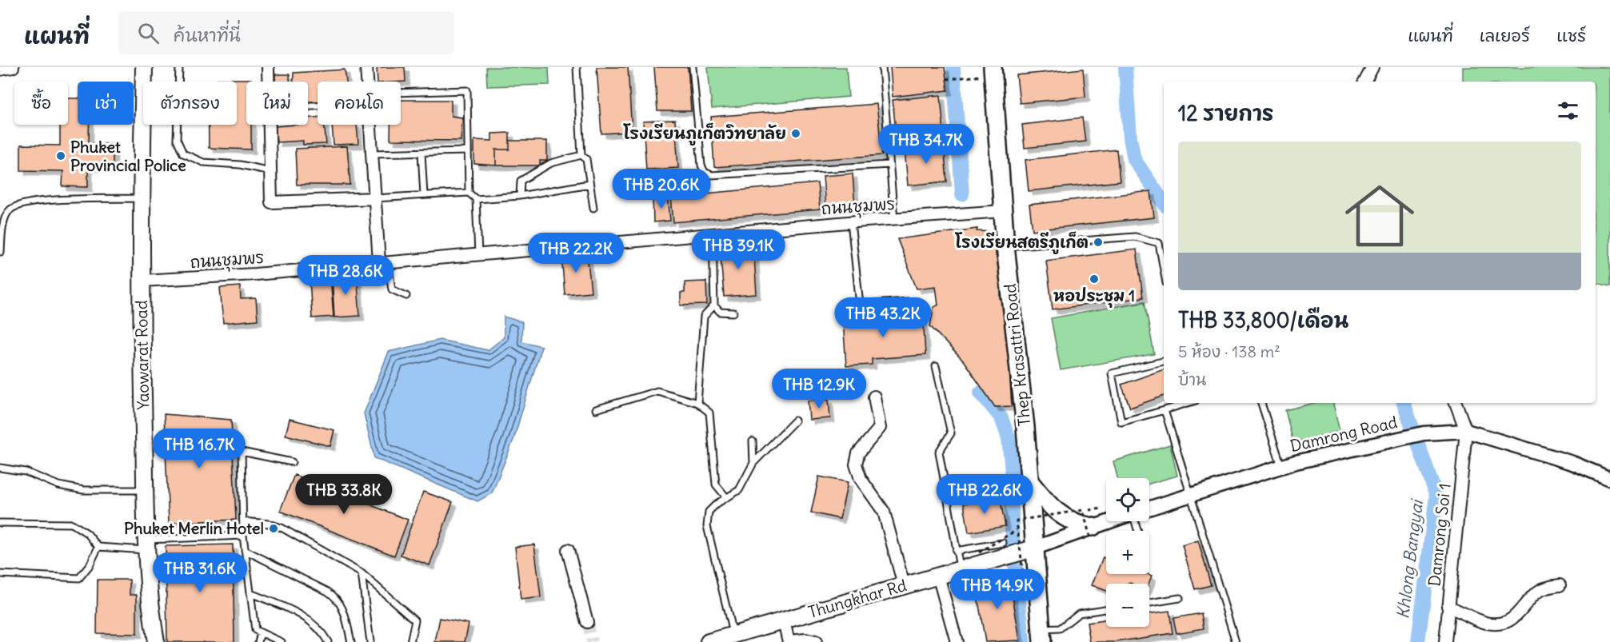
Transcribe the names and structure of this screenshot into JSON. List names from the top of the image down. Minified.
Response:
{"streets":{"main road":["Yaowarat Road","Thep Krasattri Road","Thungkhar Rd"],"street":["ถนนชุมพร","Damrong Road","Damrong Soi 1"]},"crossings":[["ถนนชุมพร","Yaowarat Road"],["ถนนชุมพร","Thep Krasattri Road"],["Thep Krasattri Road","Thungkhar Rd"],["Damrong Road","Damrong Soi 1"]],"water":["Khlong Bangyai"],"places":["โรงเรียนภูเก็ตวิทยาลัย","Phuket Provincial Police","โรงเรียนสตรีภูเก็ต","หอประชุม 1","Phuket Merlin Hotel"],"page":{"header":"แผนที่","search":"ค้นหาที่นี่","nav":["แผนที่","เลเยอร์","แชร์"],"chip":["ซื้อ","เช่า","ตัวกรอง","ใหม่","คอนโด"],"heading":"12 รายการ","price":["THB 34.7K","THB 20.6K","THB 39.1K","THB 22.2K","THB 28.6K","THB 43.2K","THB 12.9K","THB 16.7K","THB 33.8K","THB 22.6K","THB 31.6K","THB 14.9K"],"list":[{"name":"THB 33,800/เดือน","note":"5 ห้อง · 138 m² · บ้าน"}],"map_buttons":["+","−"]}}
